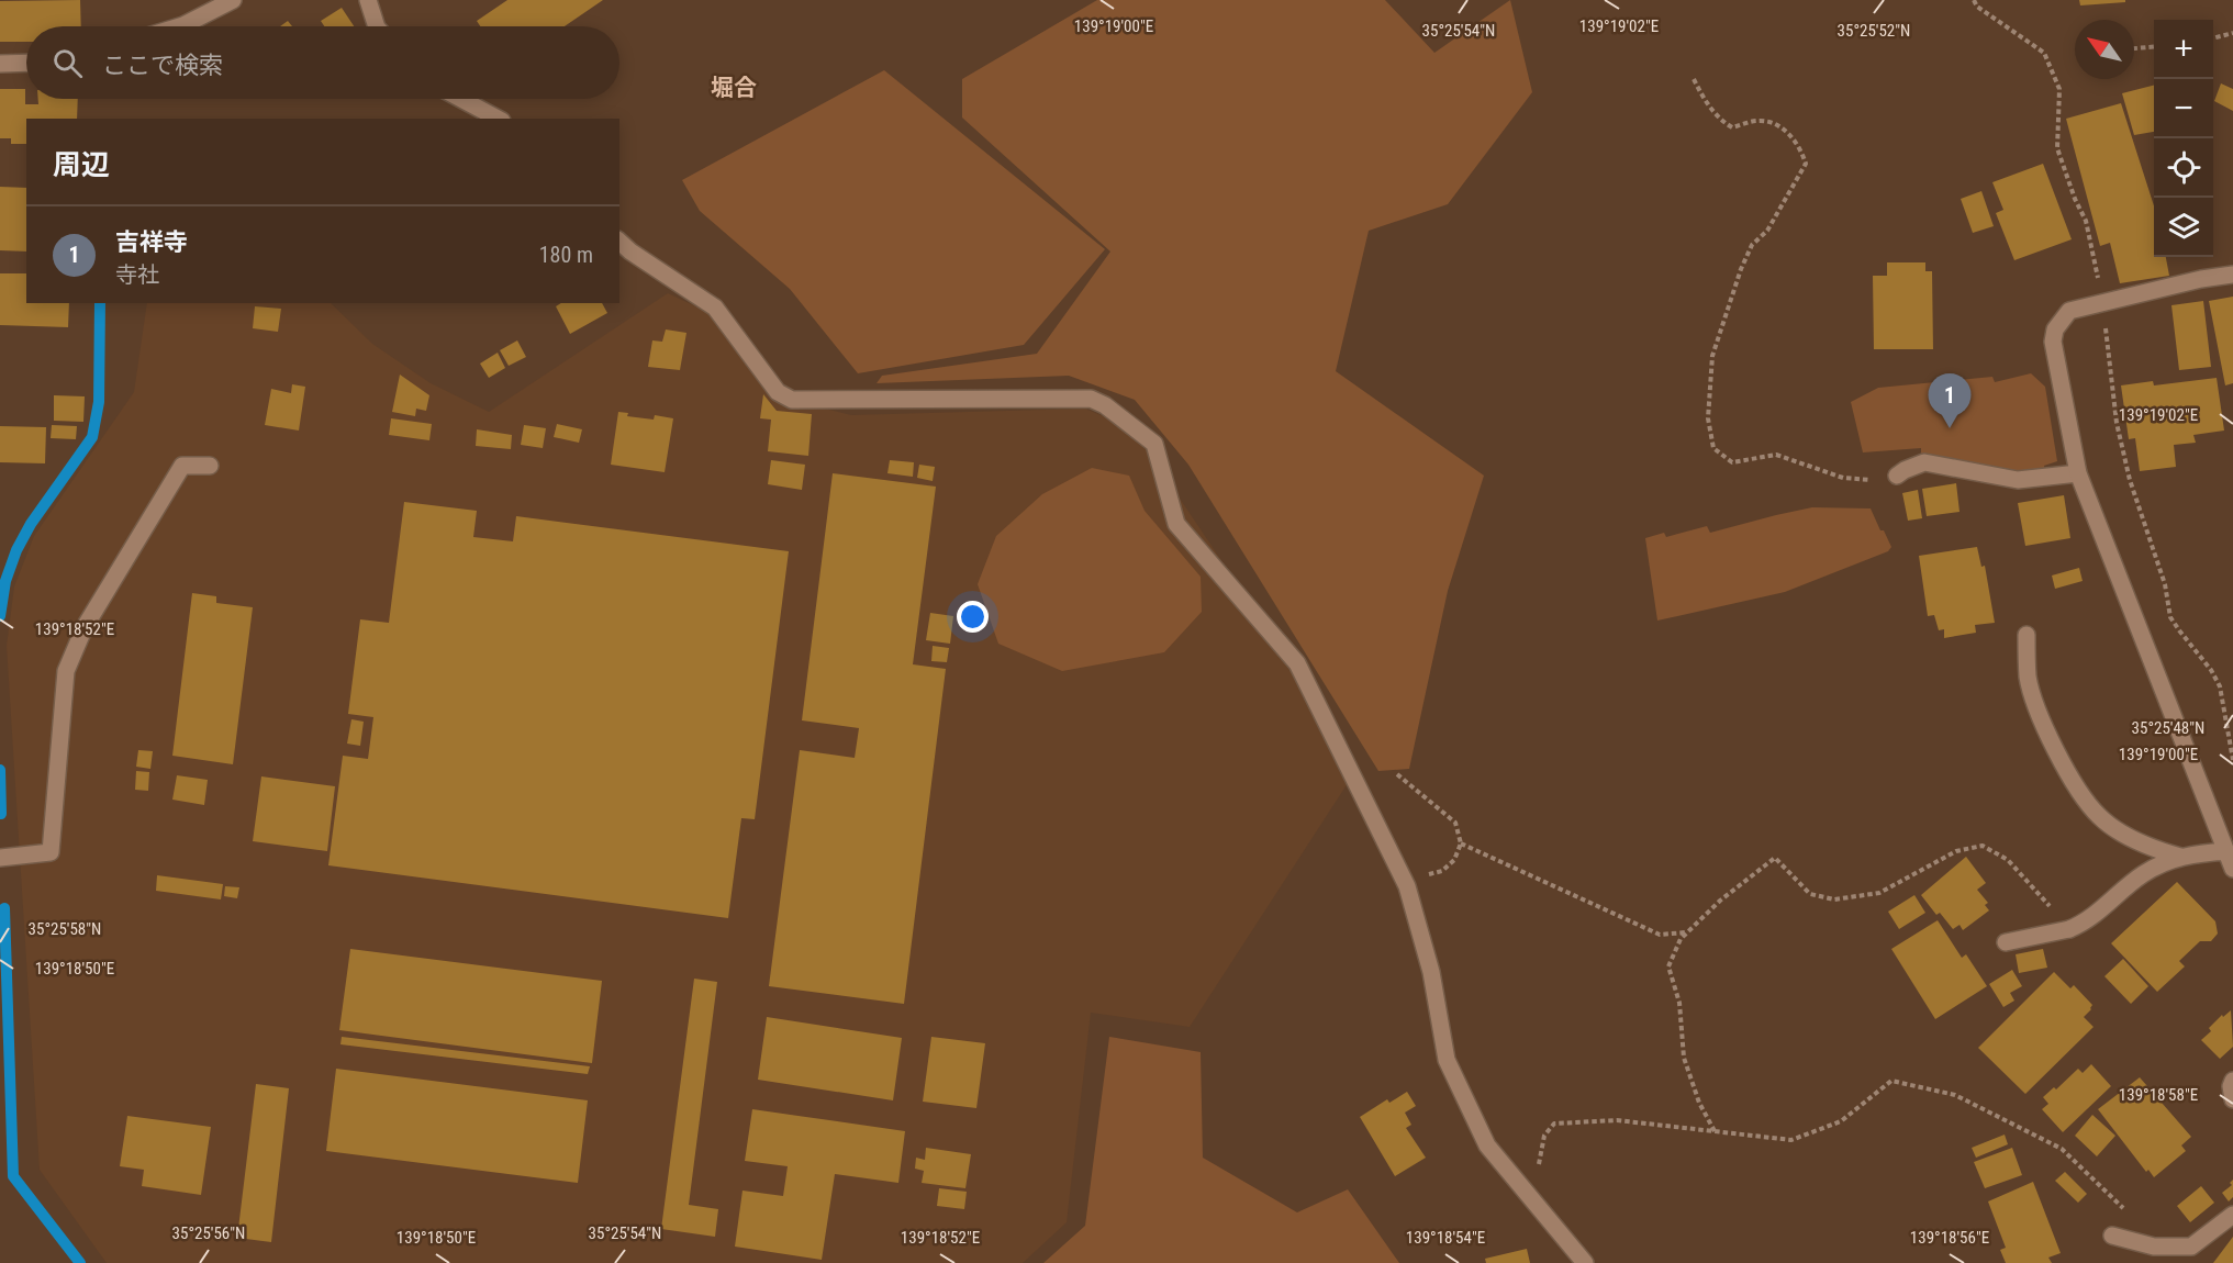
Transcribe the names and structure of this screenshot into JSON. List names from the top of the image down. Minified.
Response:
{"districts":["堀合"],"north":"top left","page":{"map_buttons":["+","−"],"search":"ここで検索","heading":"周辺","list":[{"mark":"1","name":"吉祥寺","note":"寺社","value":"180 m"}],"pins":"1"},"coordinates":["139°19'00\"E","139°19'02\"E","35°25'54\"N","35°25'52\"N","139°18'52\"E","35°25'48\"N","35°25'58\"N","139°18'50\"E","139°18'58\"E","35°25'56\"N","139°18'54\"E","139°18'56\"E"]}
